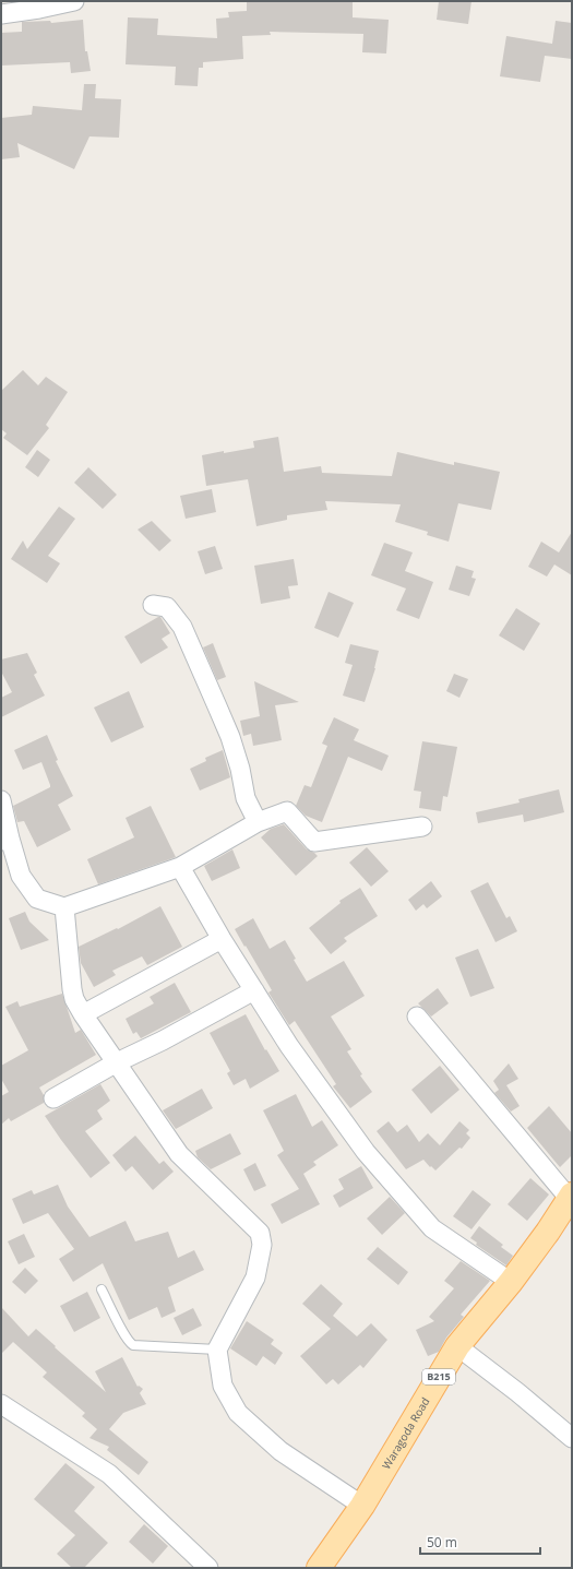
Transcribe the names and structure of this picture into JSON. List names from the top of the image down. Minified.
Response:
{"streets":{"main road":["B215","Waragoda Road"]},"scale_bar":"50 m"}
